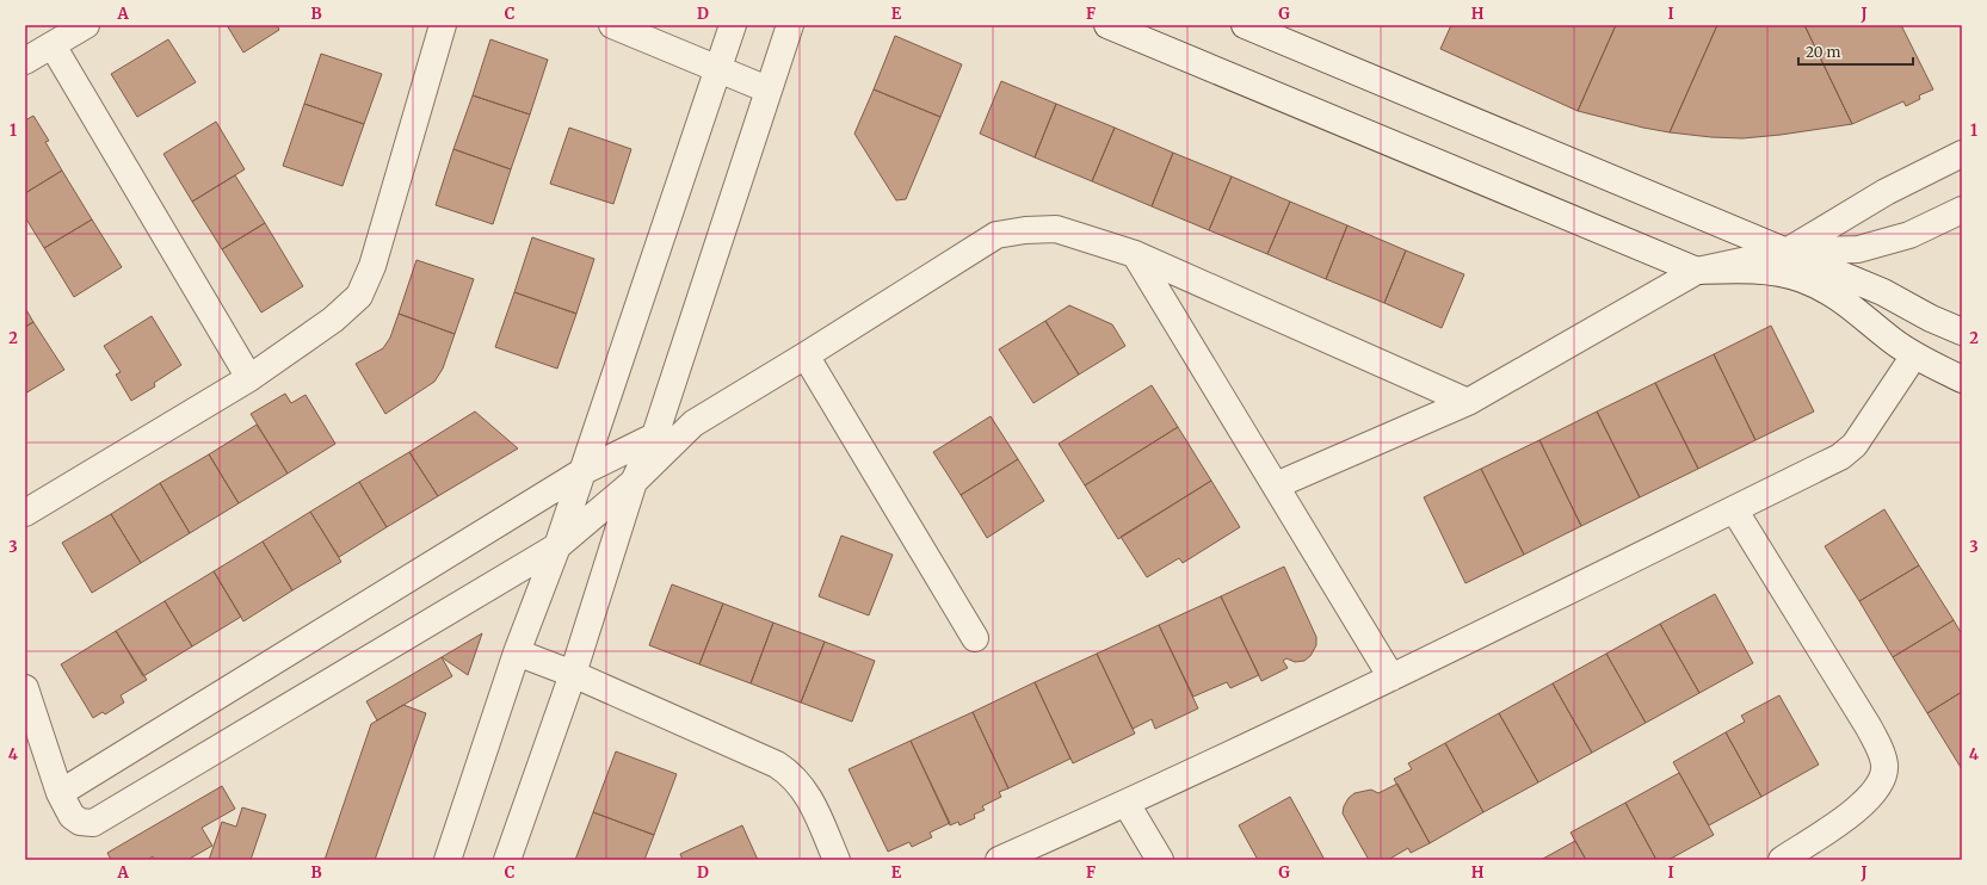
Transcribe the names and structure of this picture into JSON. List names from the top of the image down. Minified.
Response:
{"scale_bar":"20 m","grid":{"columns":["A","B","C","D","E","F","G","H","I","J"],"rows":["1","2","3","4"]}}
